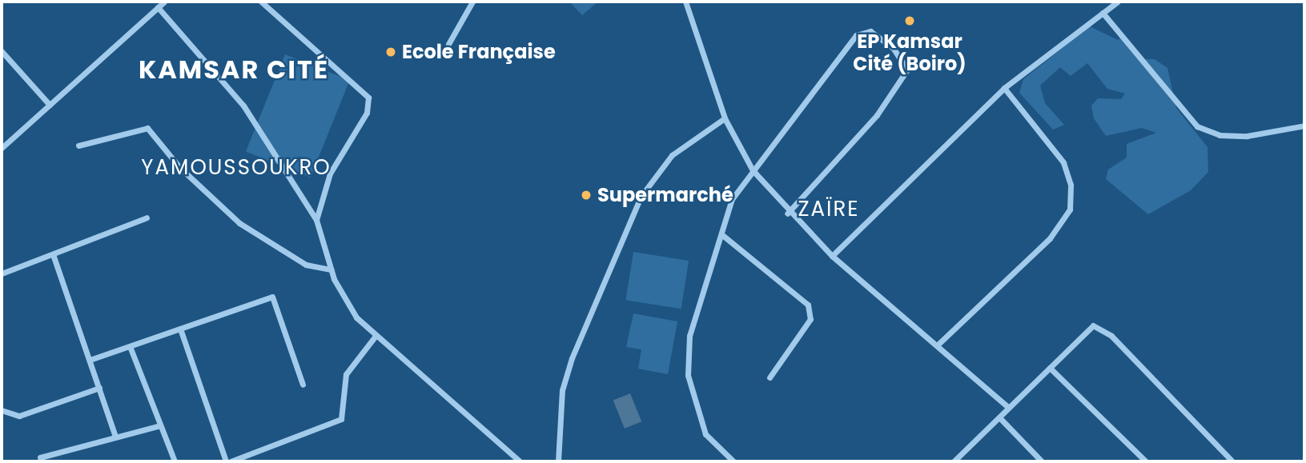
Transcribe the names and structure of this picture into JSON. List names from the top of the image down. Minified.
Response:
{"districts":["KAMSAR CITÉ","YAMOUSSOUKRO","ZAÏRE"],"places":["EP Kamsar Cité (Boiro)","Ecole Française","Supermarché"]}
